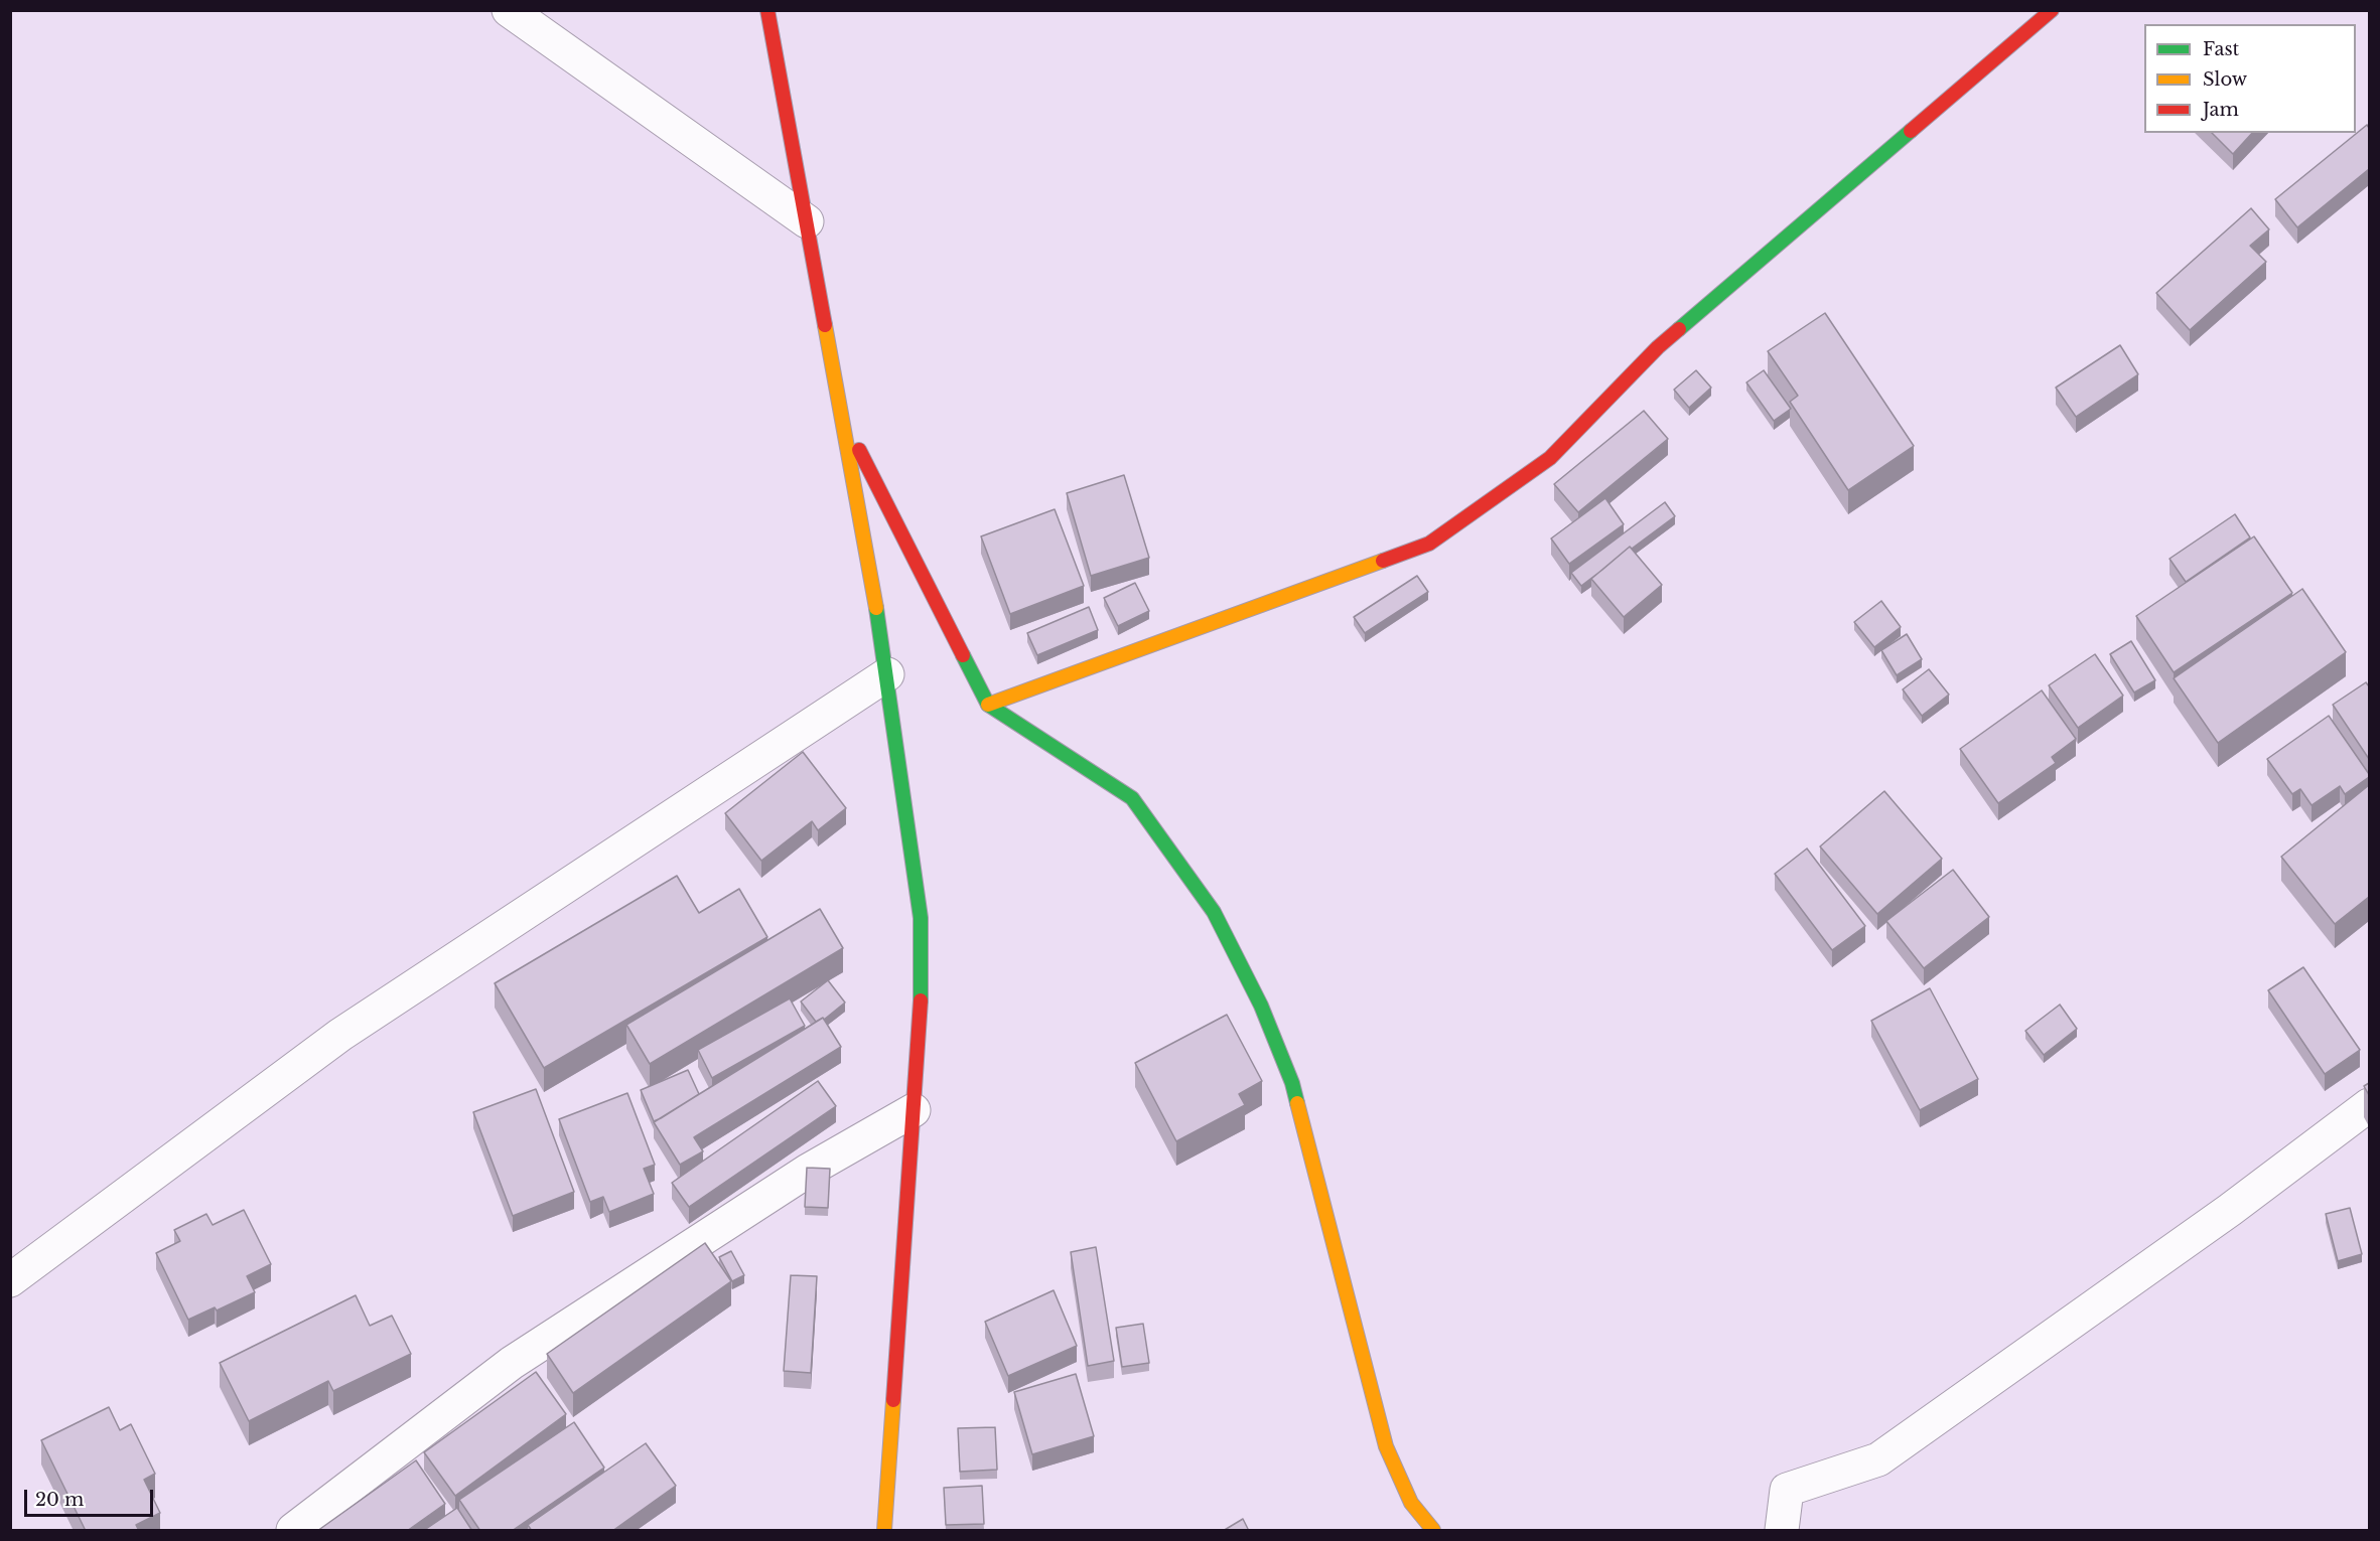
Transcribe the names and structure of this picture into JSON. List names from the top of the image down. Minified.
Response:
{"legend":["Fast","Slow","Jam"],"scale_bar":"20 m"}
